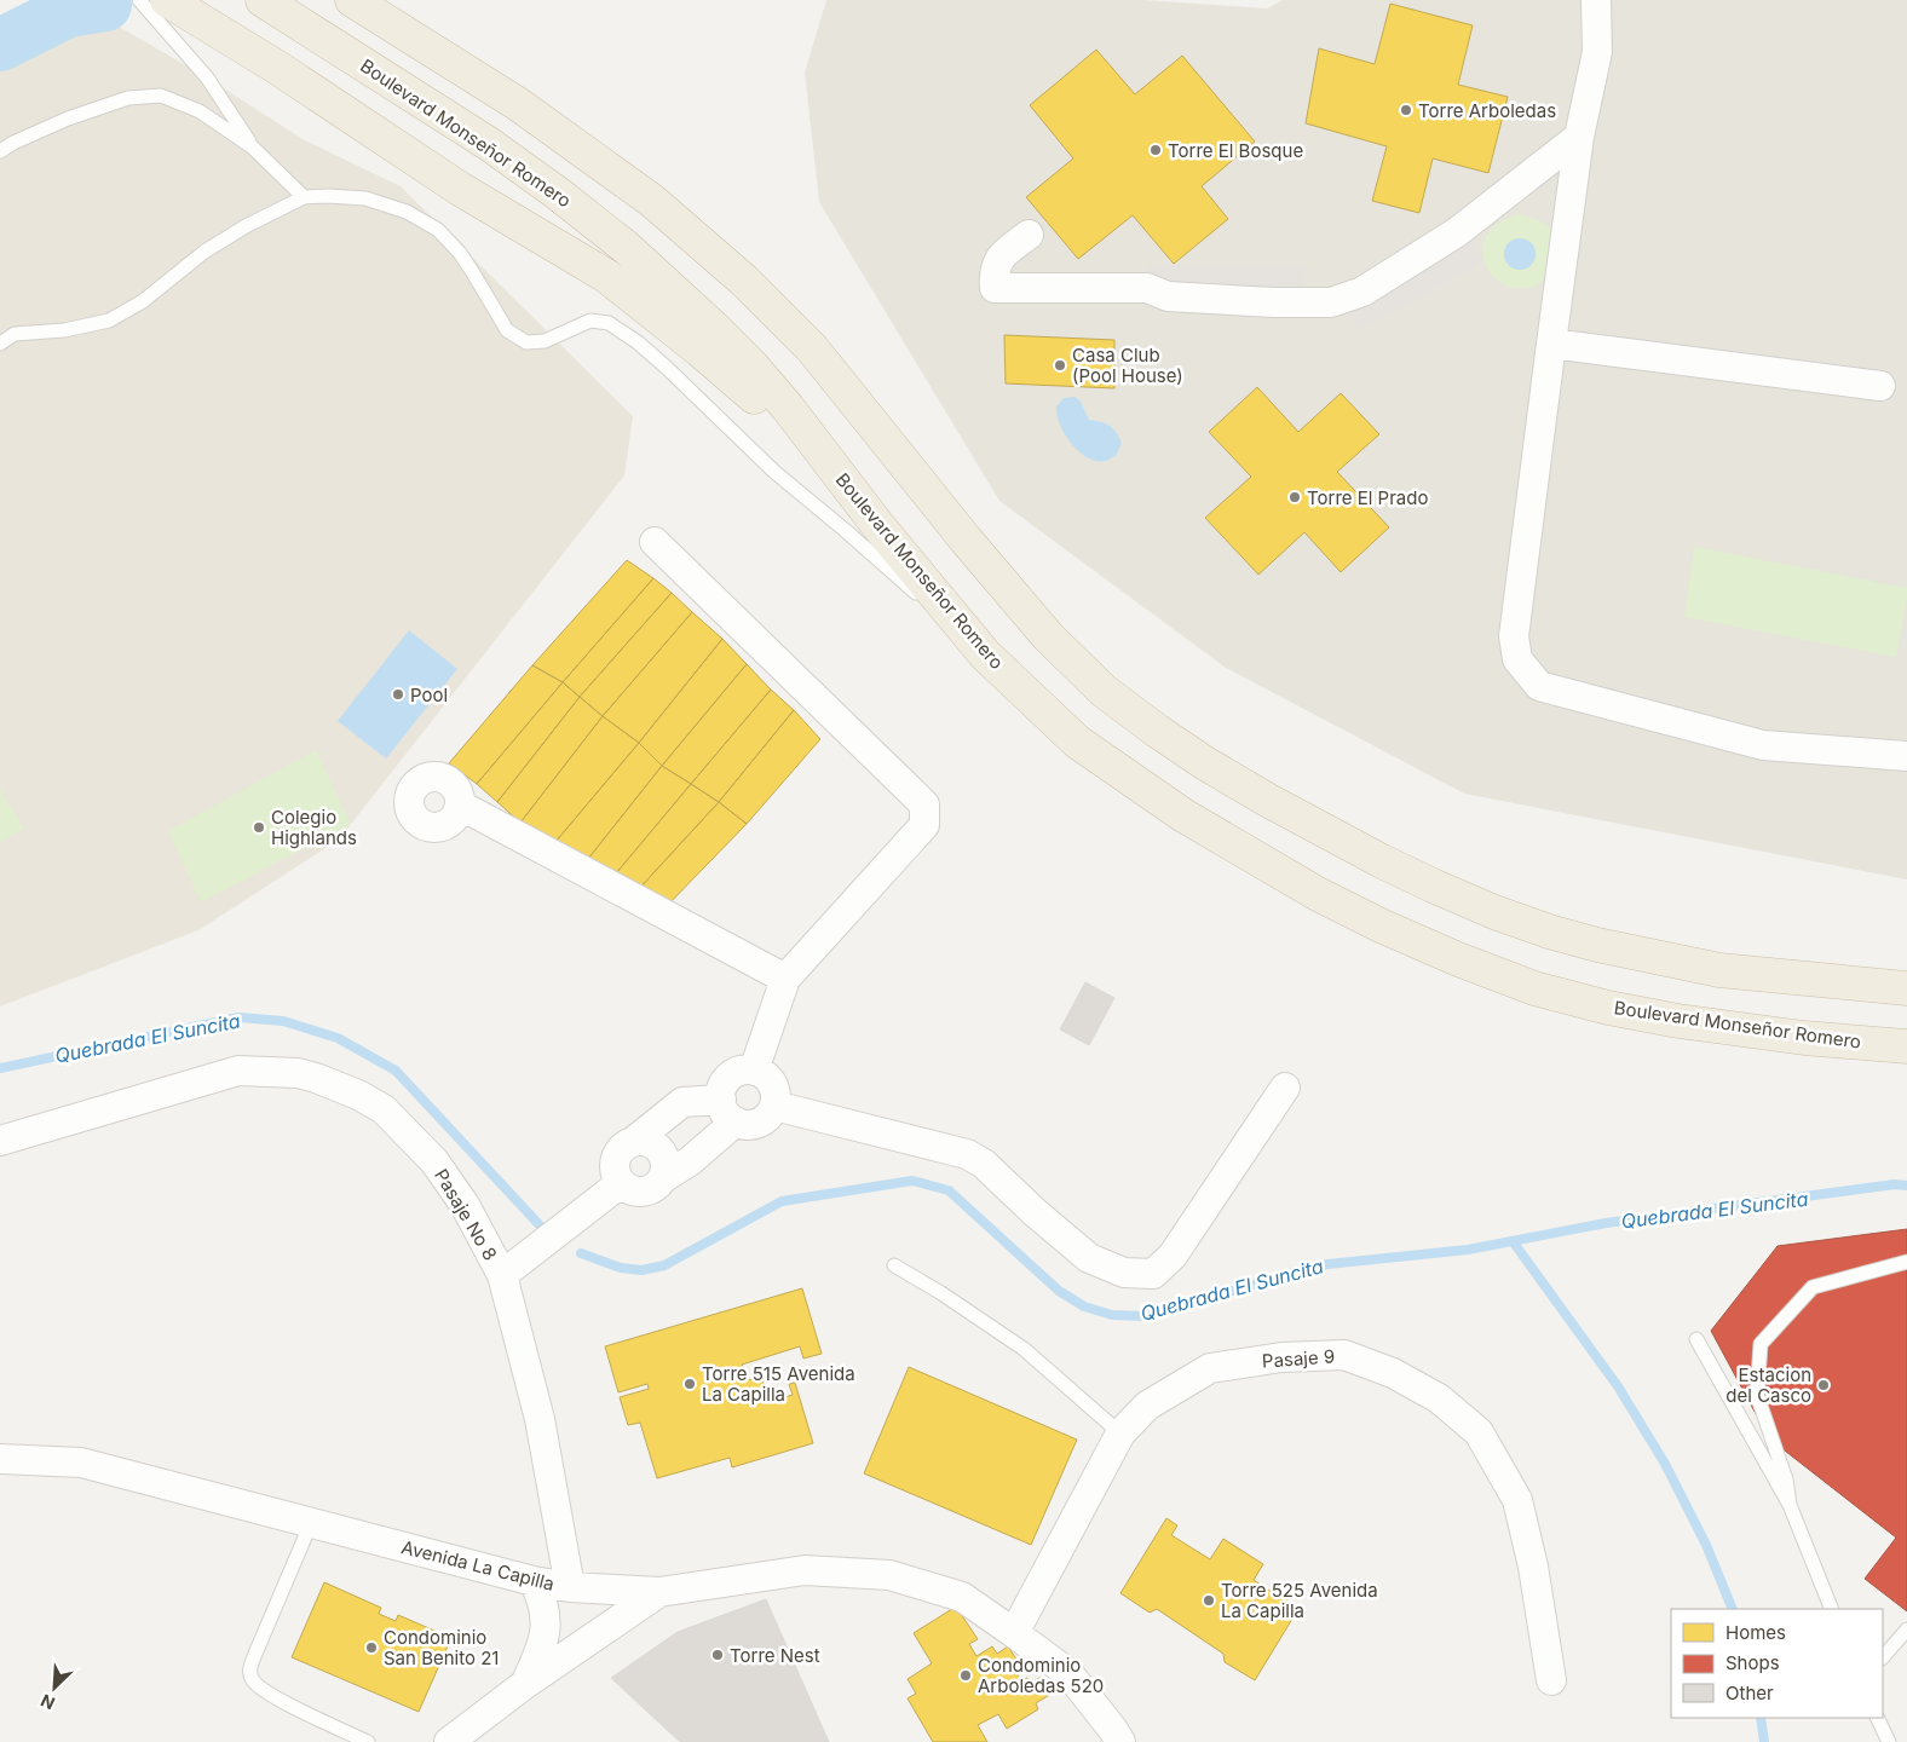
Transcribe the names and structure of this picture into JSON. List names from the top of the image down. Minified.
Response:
{"streets":{"highway":["Boulevard Monseñor Romero"],"street":["Pasaje No 8","Pasaje 9","Avenida La Capilla"]},"crossings":[["Pasaje No 8","Avenida La Capilla"],["Pasaje 9","Avenida La Capilla"]],"water":["Quebrada El Suncita"],"places":["Torre Arboledas","Torre El Bosque","Casa Club (Pool House)","Torre El Prado","Pool","Colegio Highlands","Torre 515 Avenida La Capilla","Estacion del Casco","Torre 525 Avenida La Capilla","Condominio San Benito 21","Torre Nest","Condominio Arboledas 520"],"legend":["Homes","Shops","Other"],"north":"bottom left"}
